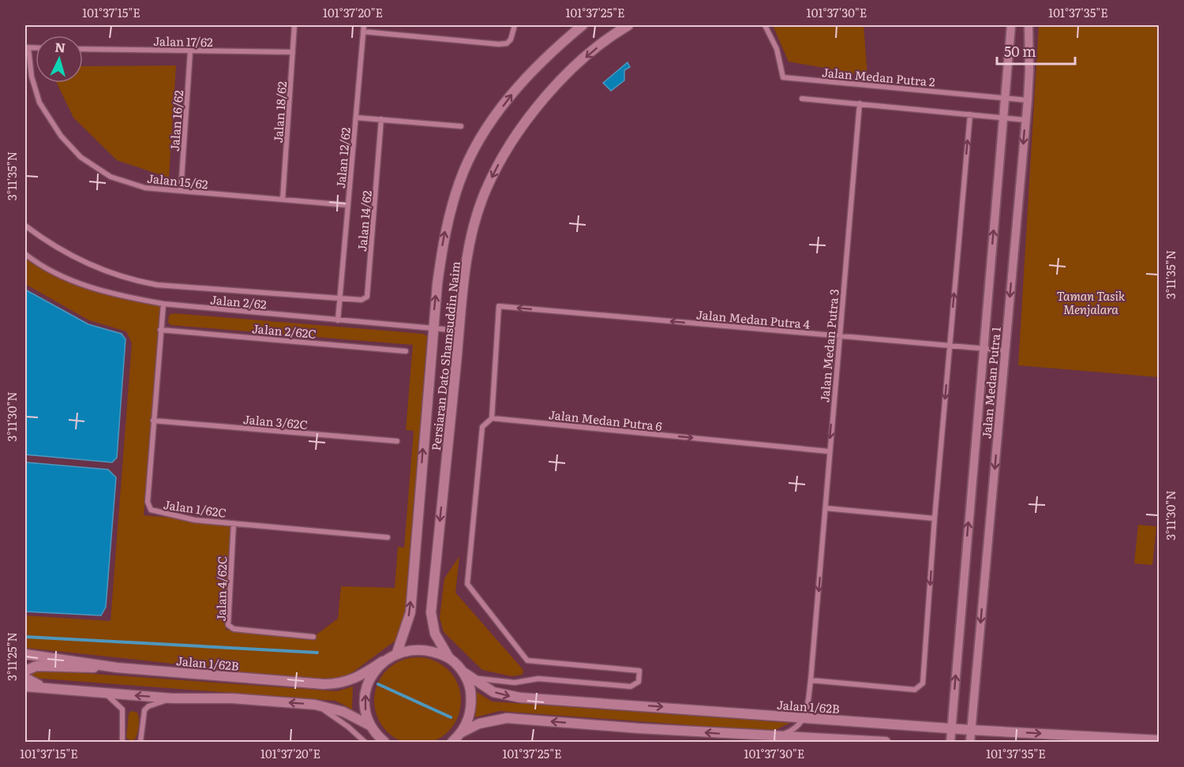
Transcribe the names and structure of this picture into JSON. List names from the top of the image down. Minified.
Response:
{"streets":{"main road":["Persiaran Dato Shamsuddin Naim","Jalan 1/62B"],"street":["Jalan 17/62","Jalan Medan Putra 2","Jalan 18/62","Jalan 16/62","Jalan 12/62","Jalan 15/62","Jalan 14/62","Jalan 2/62","Jalan Medan Putra 4","Jalan 2/62C","Jalan Medan Putra 3","Jalan Medan Putra 1","Jalan Medan Putra 6","Jalan 3/62C","Jalan 1/62C","Jalan 4/62C"]},"crossings":[["Jalan 17/62","Jalan 18/62"],["Jalan 17/62","Jalan 16/62"],["Jalan Medan Putra 2","Jalan Medan Putra 1"],["Jalan 18/62","Jalan 15/62"],["Jalan 16/62","Jalan 15/62"],["Jalan 12/62","Jalan 15/62"],["Jalan 12/62","Jalan 14/62"],["Jalan 12/62","Jalan 2/62"],["Jalan 14/62","Jalan 2/62"],["Jalan 2/62","Persiaran Dato Shamsuddin Naim"],["Jalan 2/62","Jalan 1/62C"],["Jalan Medan Putra 4","Jalan Medan Putra 3"],["Jalan Medan Putra 4","Jalan Medan Putra 1"],["Jalan Medan Putra 4","Jalan Medan Putra 6"],["Jalan 2/62C","Jalan 1/62C"],["Jalan Medan Putra 3","Jalan Medan Putra 6"],["Jalan Medan Putra 3","Jalan 1/62B"],["Persiaran Dato Shamsuddin Naim","Jalan 1/62B"],["Jalan Medan Putra 1","Jalan 1/62B"],["Jalan 3/62C","Jalan 1/62C"],["Jalan 1/62C","Jalan 4/62C"]],"one_way":["Jalan Medan Putra 3","Jalan Medan Putra 6"],"parks":["Taman Tasik Menjalara"],"scale_bar":"50 m","north":"top","coordinates":["101°37'15\"E","101°37'20\"E","101°37'25\"E","101°37'30\"E","101°37'35\"E","3°11'35\"N","3°11'30\"N","3°11'25\"N"]}
